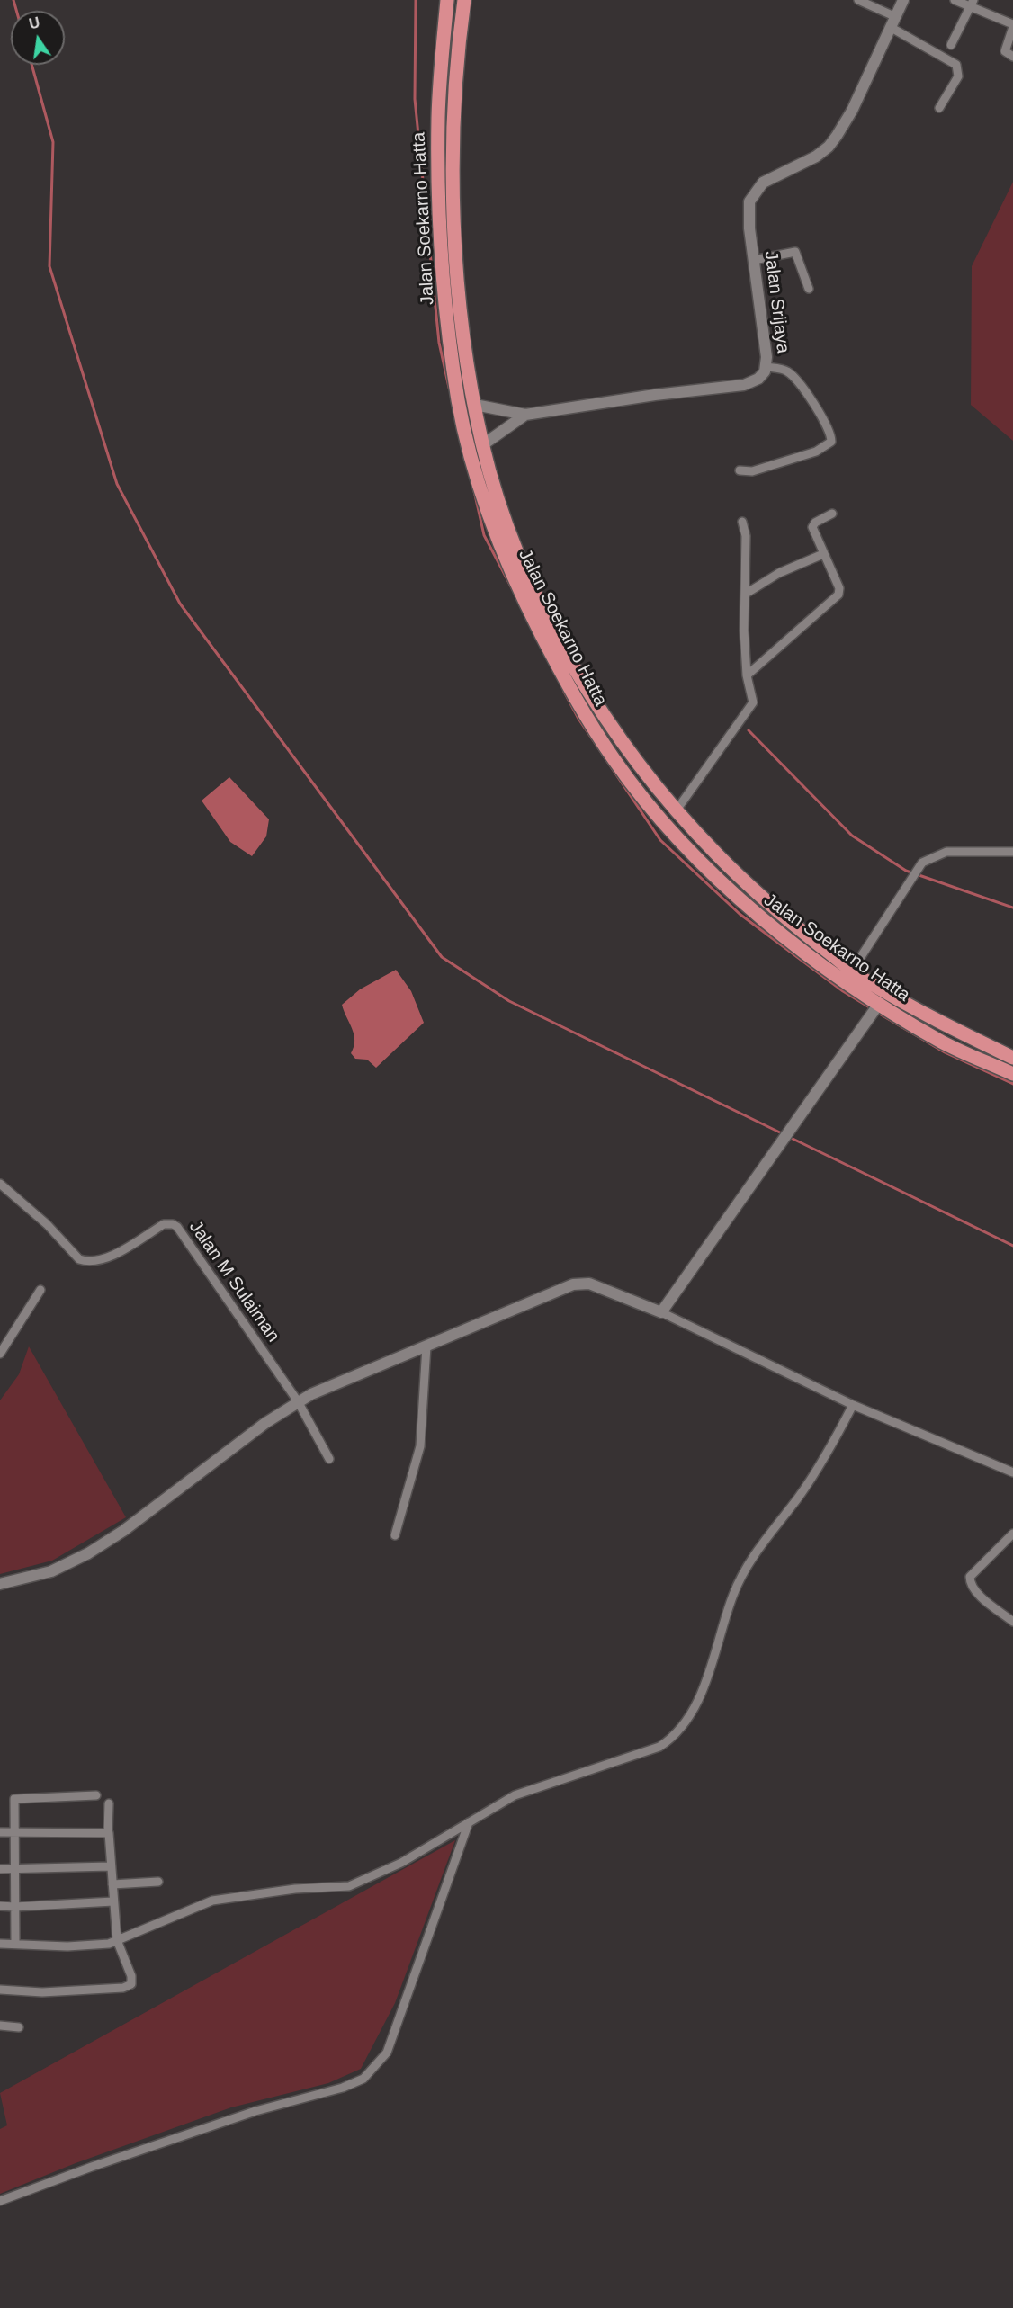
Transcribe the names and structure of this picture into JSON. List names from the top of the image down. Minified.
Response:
{"streets":{"highway":["Jalan Soekarno Hatta"],"street":["Jalan Srijaya","Jalan M Sulaiman"]},"crossings":[["Jalan Soekarno Hatta","Jalan Srijaya"]],"north":"top"}
